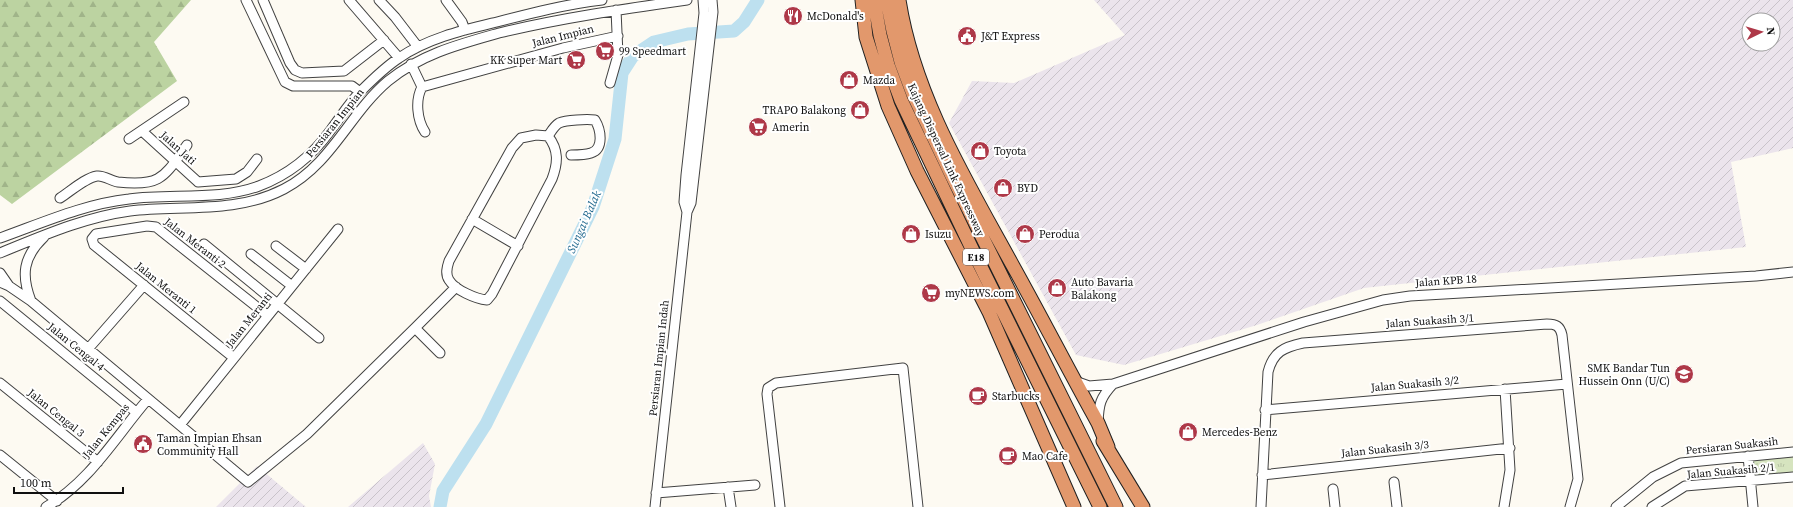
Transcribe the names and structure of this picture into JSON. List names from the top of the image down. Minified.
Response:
{"streets":{"highway":["Kajang Dispersal Link Expressway","E18"],"street":["Jalan Impian","Persiaran Impian","Jalan Jati","Jalan Meranti 2","Jalan KPB 18","Jalan Meranti 1","Jalan Meranti","Jalan Suakasih 3/1","Jalan Cengal 4","Persiaran Impian Indah","Jalan Suakasih 3/2","Jalan Cengal 3","Jalan Kempas","Persiaran Suakasih","Jalan Suakasih 3/3","Jalan Suakasih 2/1"]},"crossings":[["Jalan Meranti 2","Jalan Meranti 1"],["Jalan Meranti 2","Jalan Meranti"],["Jalan Meranti 1","Jalan Meranti"],["Jalan Suakasih 3/1","Jalan Suakasih 3/2"],["Jalan Suakasih 3/1","Jalan Suakasih 3/3"],["Jalan Cengal 4","Jalan Kempas"],["Jalan Cengal 3","Jalan Kempas"]],"water":["Sungai Balak"],"places":{"restaurant":["McDonald's"],"public building":["J&T Express","Taman Impian Ehsan Community Hall"],"supermarket":["99 Speedmart","KK Super Mart","Amerin","myNEWS.com"],"shop":["Mazda","TRAPO Balakong","Toyota","BYD","Isuzu","Perodua","Auto Bavaria Balakong","Mercedes-Benz"],"school or university":["SMK Bandar Tun Hussein Onn (U/C)"],"cafe":["Starbucks","Mao Cafe"]},"scale_bar":"100 m","north":"right"}
